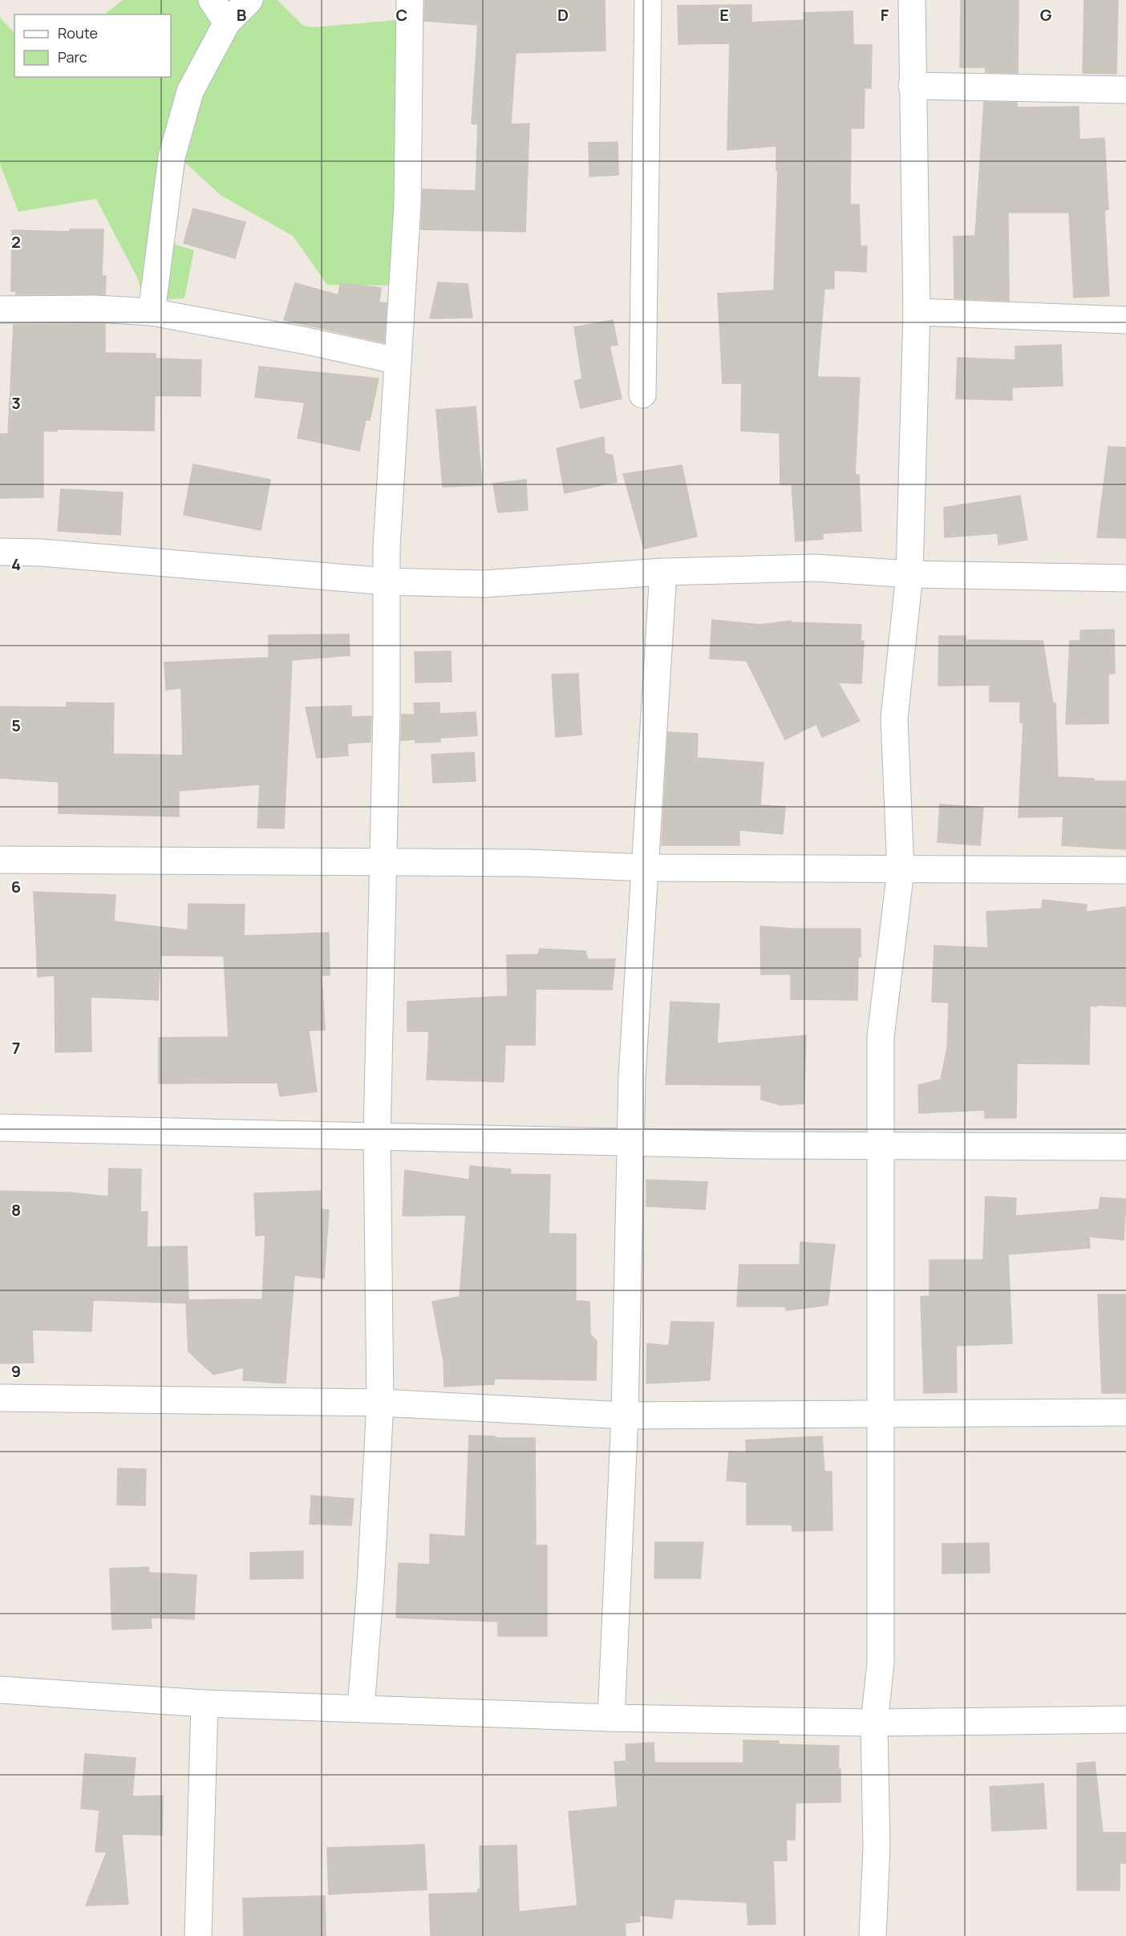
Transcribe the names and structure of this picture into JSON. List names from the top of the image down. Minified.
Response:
{"legend":["Route","Parc"],"grid":{"columns":["B","C","D","E","F","G"],"rows":["2","3","4","5","6","7","8","9"]}}
